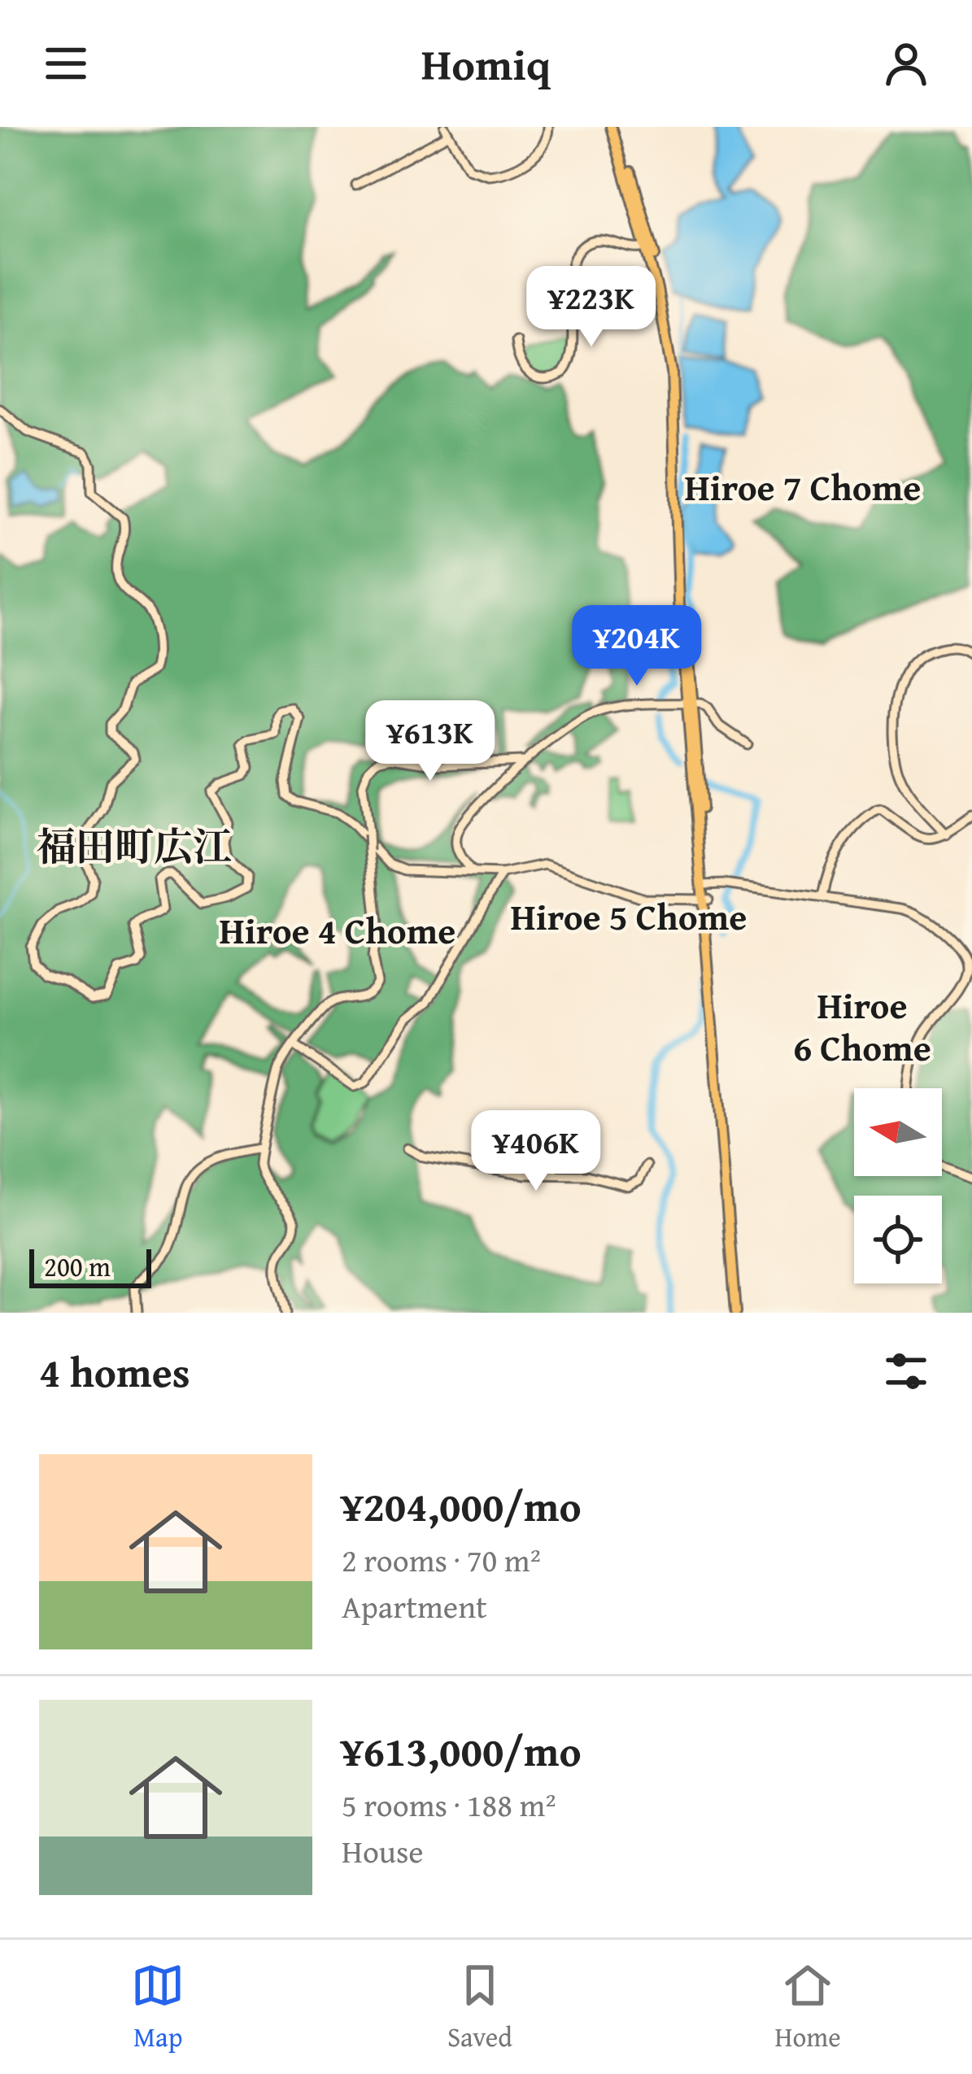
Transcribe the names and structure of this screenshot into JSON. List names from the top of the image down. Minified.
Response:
{"districts":["Hiroe 7 Chome","福田町広江","Hiroe 5 Chome","Hiroe 4 Chome","Hiroe 6 Chome"],"scale_bar":"200 m","north":"left","page":{"header":"Homiq","price":["¥223K","¥204K","¥613K","¥406K"],"scale":"200 m","heading":"4 homes","list":[{"name":"¥204,000/mo","note":"2 rooms · 70 m² · Apartment"},{"name":"¥613,000/mo","note":"5 rooms · 188 m² · House"}],"tabs":["Map","Saved","Home"]}}
